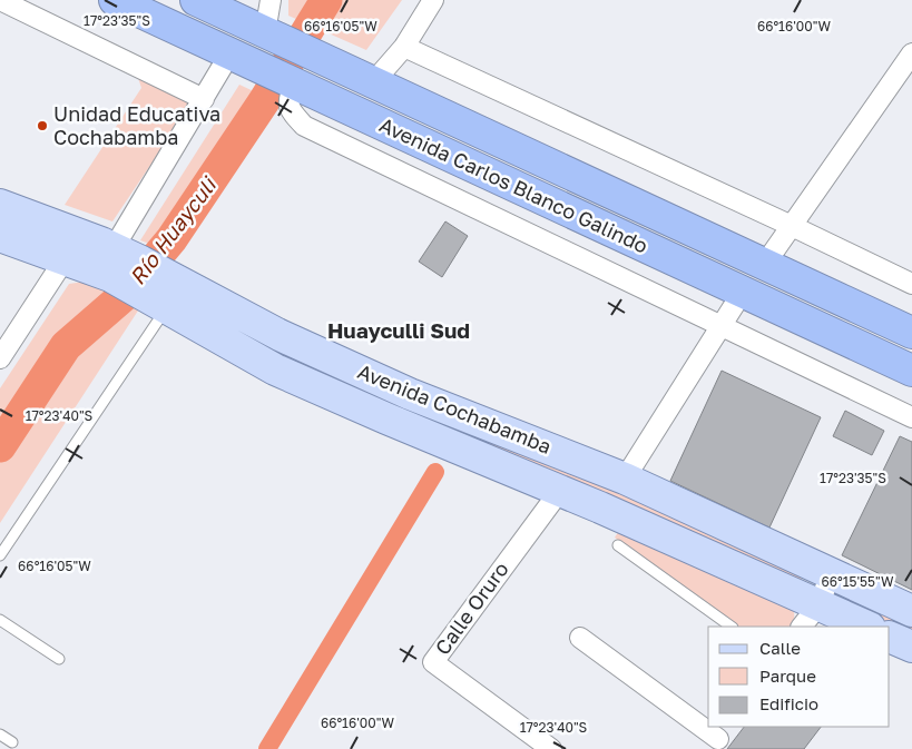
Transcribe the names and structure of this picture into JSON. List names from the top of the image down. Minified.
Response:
{"streets":{"highway":["Avenida Carlos Blanco Galindo"],"main road":["Avenida Cochabamba"],"street":["Calle Oruro"]},"crossings":[["Avenida Cochabamba","Calle Oruro"]],"districts":["Huayculli Sud"],"water":["Río Huayculi"],"places":["Unidad Educativa Cochabamba"],"legend":["Calle","Parque","Edificio"],"coordinates":["17°23'35\"S","66°16'05\"W","66°16'00\"W","17°23'40\"S","66°15'55\"W"]}
